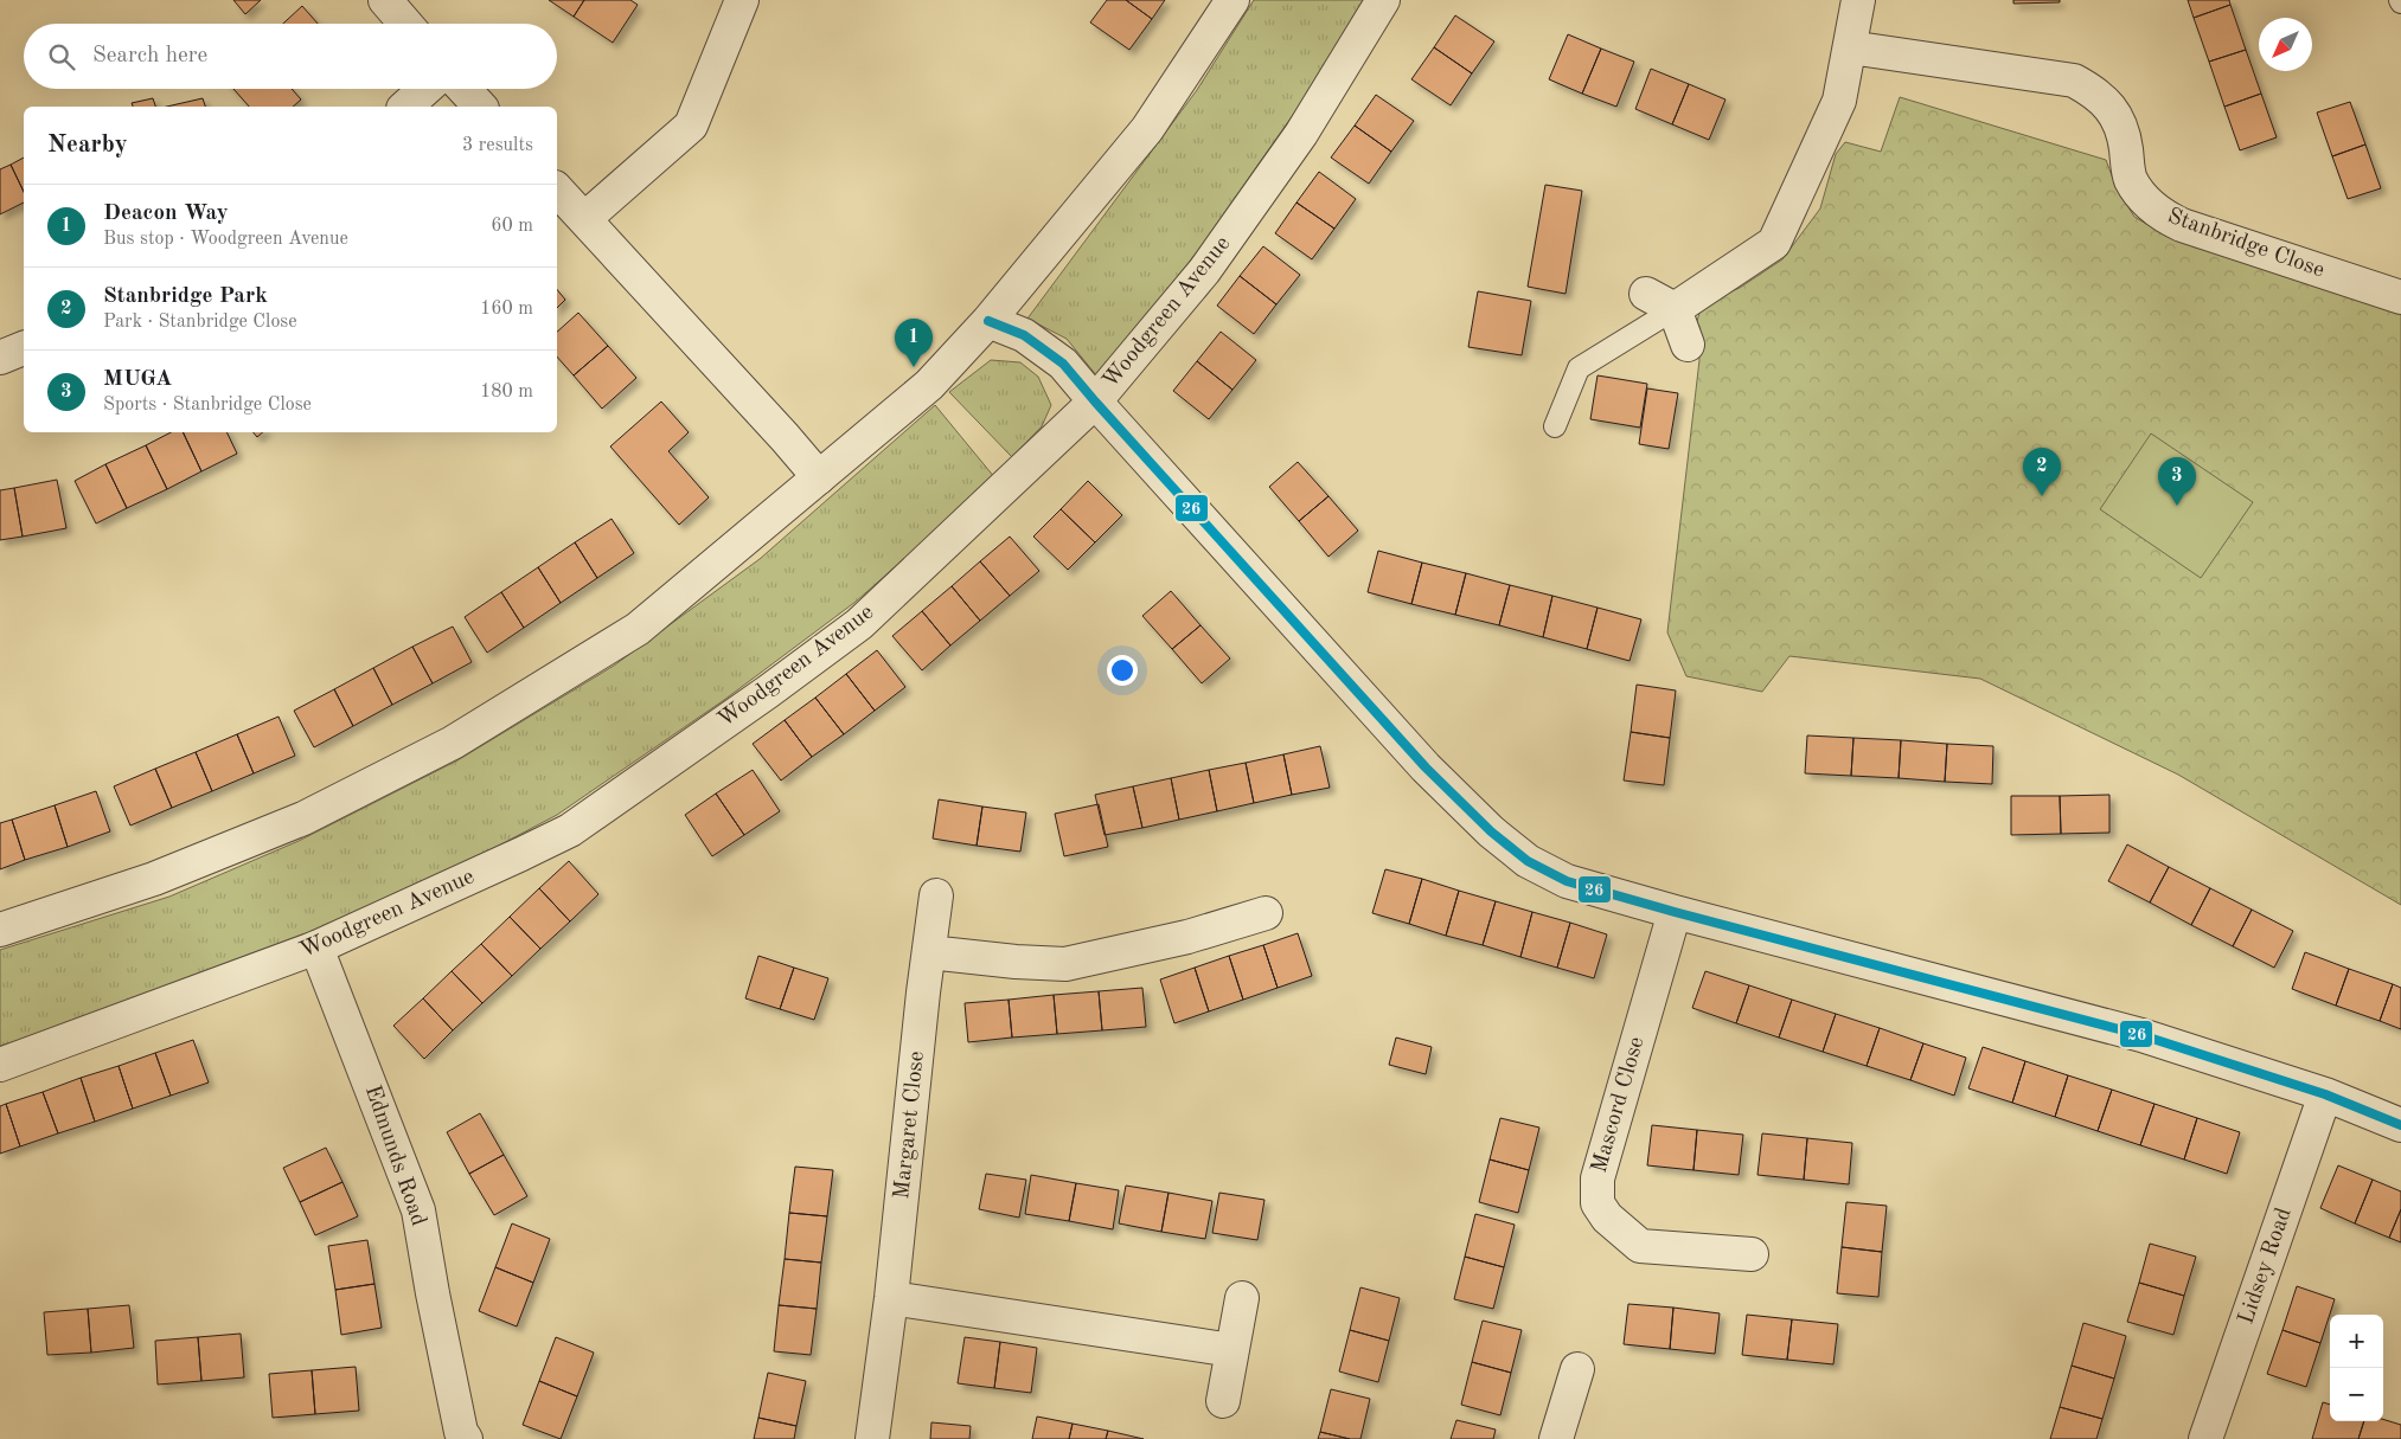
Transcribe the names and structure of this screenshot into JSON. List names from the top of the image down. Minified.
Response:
{"streets":{"street":["Stanbridge Close","Woodgreen Avenue","Mascord Close","Margaret Close","Edmunds Road","Lidsey Road"]},"crossings":[["Woodgreen Avenue","Edmunds Road"]],"lines":["transit line 26"],"north":"bottom left","page":{"search":"Search here","heading":["Nearby","3 results"],"list":[{"mark":"1","name":"Deacon Way","note":"Bus stop · Woodgreen Avenue","value":"60 m"},{"mark":"2","name":"Stanbridge Park","note":"Park · Stanbridge Close","value":"160 m"},{"mark":"3","name":"MUGA","note":"Sports · Stanbridge Close","value":"180 m"}],"pins":["1","2","3"],"map_buttons":["+","−"]}}
